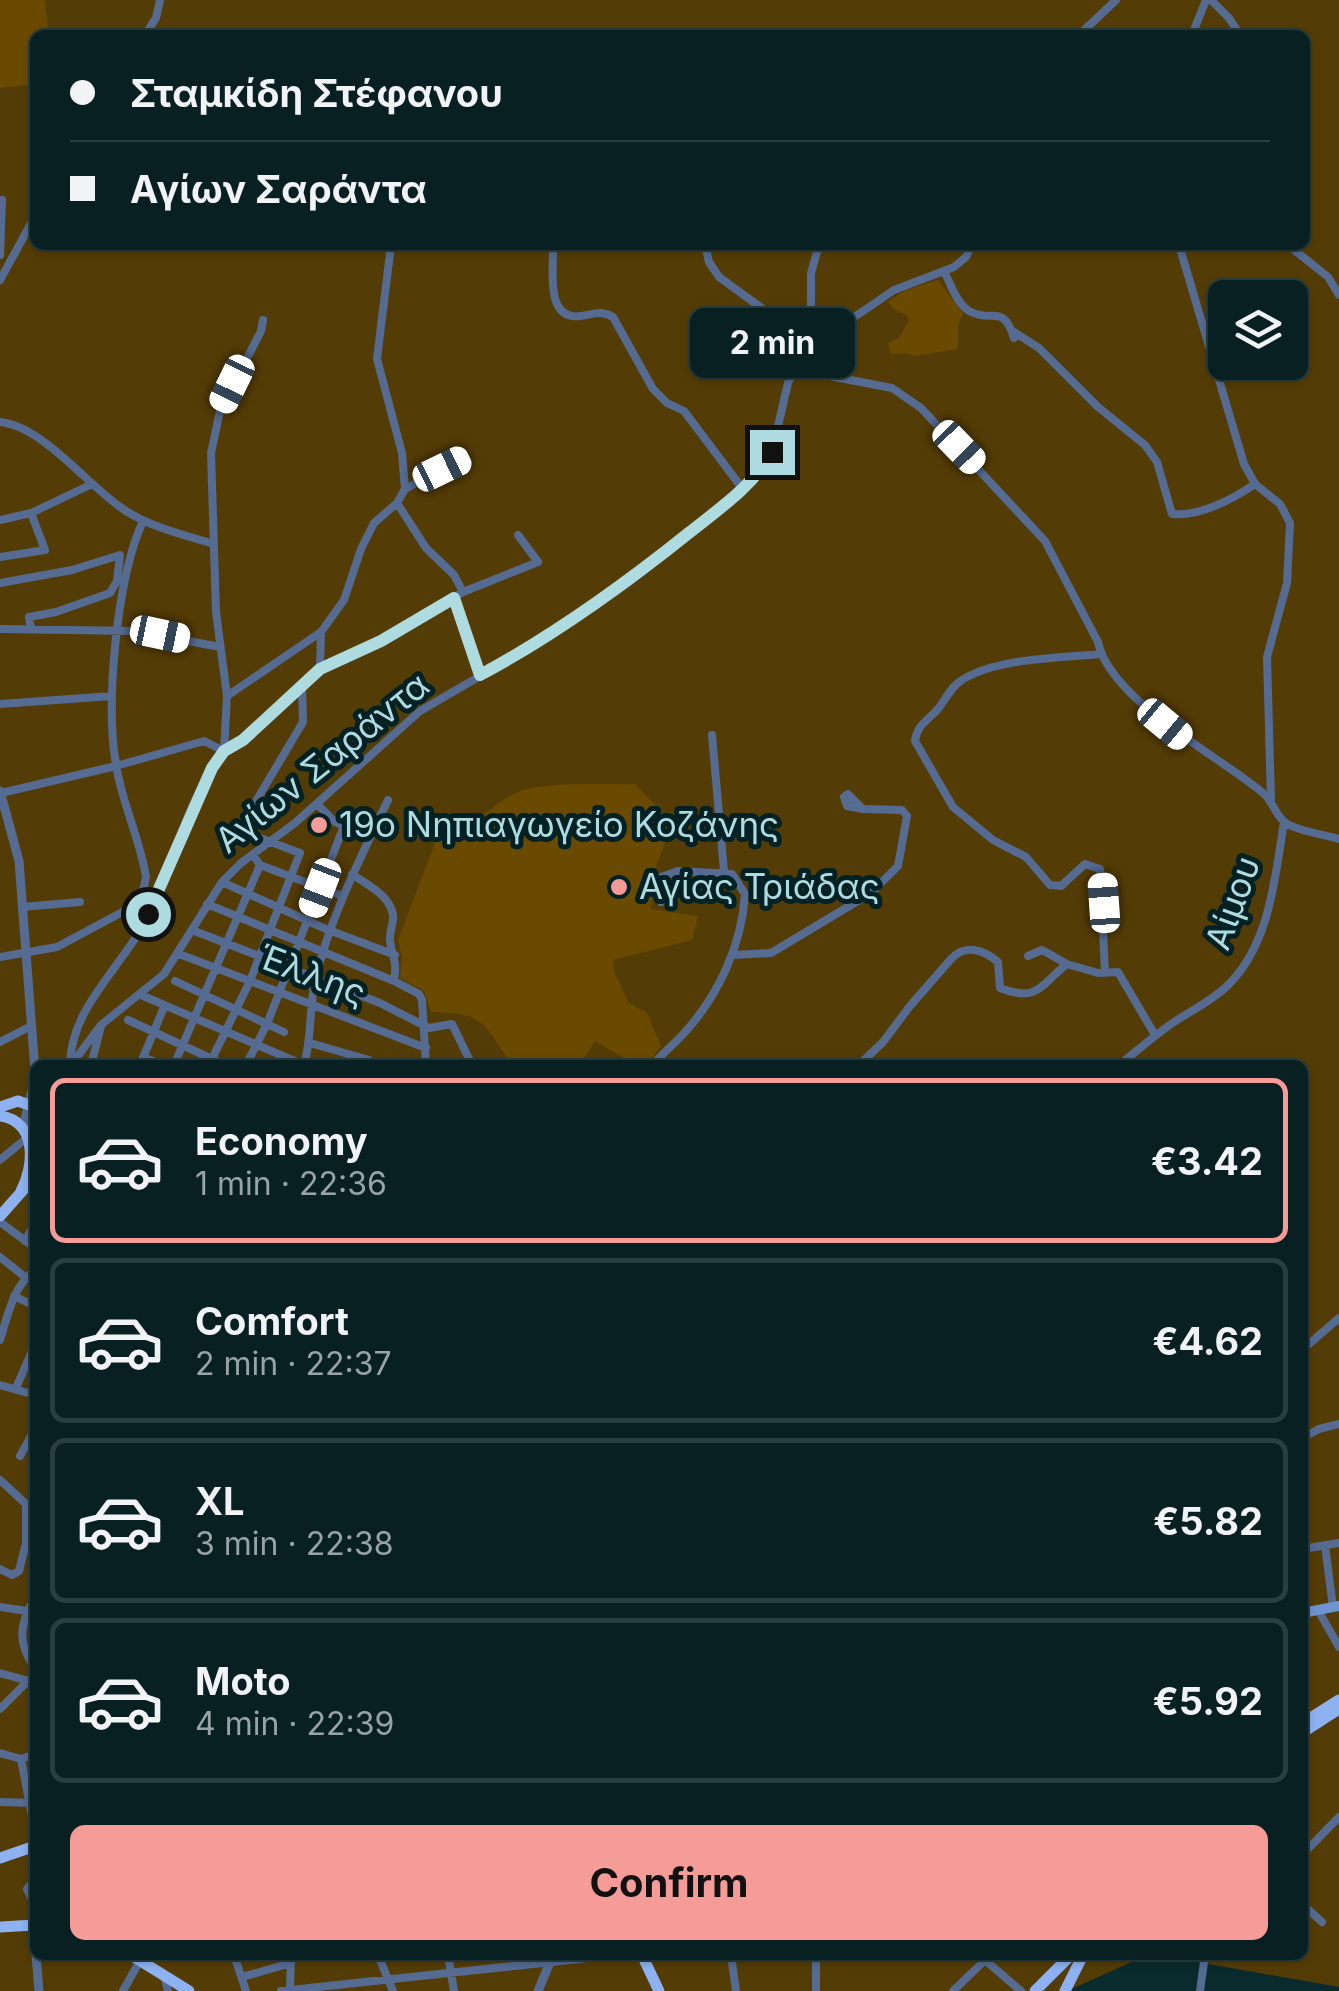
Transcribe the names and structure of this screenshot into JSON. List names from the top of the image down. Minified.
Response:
{"streets":{"street":["Αγίων Σαράντα","Αίμου","Έλλης"]},"crossings":[["Αγίων Σαράντα","Έλλης"]],"places":["19ο Νηπιαγωγείο Κοζάνης","Αγίας Τριάδας"],"page":{"banner":["Σταμκίδη Στέφανου","Αγίων Σαράντα"],"bubble":"2 min","list":[{"name":"Economy","note":"1 min · 22:36","value":"€3.42"},{"name":"Comfort","note":"2 min · 22:37","value":"€4.62"},{"name":"XL","note":"3 min · 22:38","value":"€5.82"},{"name":"Moto","note":"4 min · 22:39","value":"€5.92"}],"buttons":"Confirm"}}
